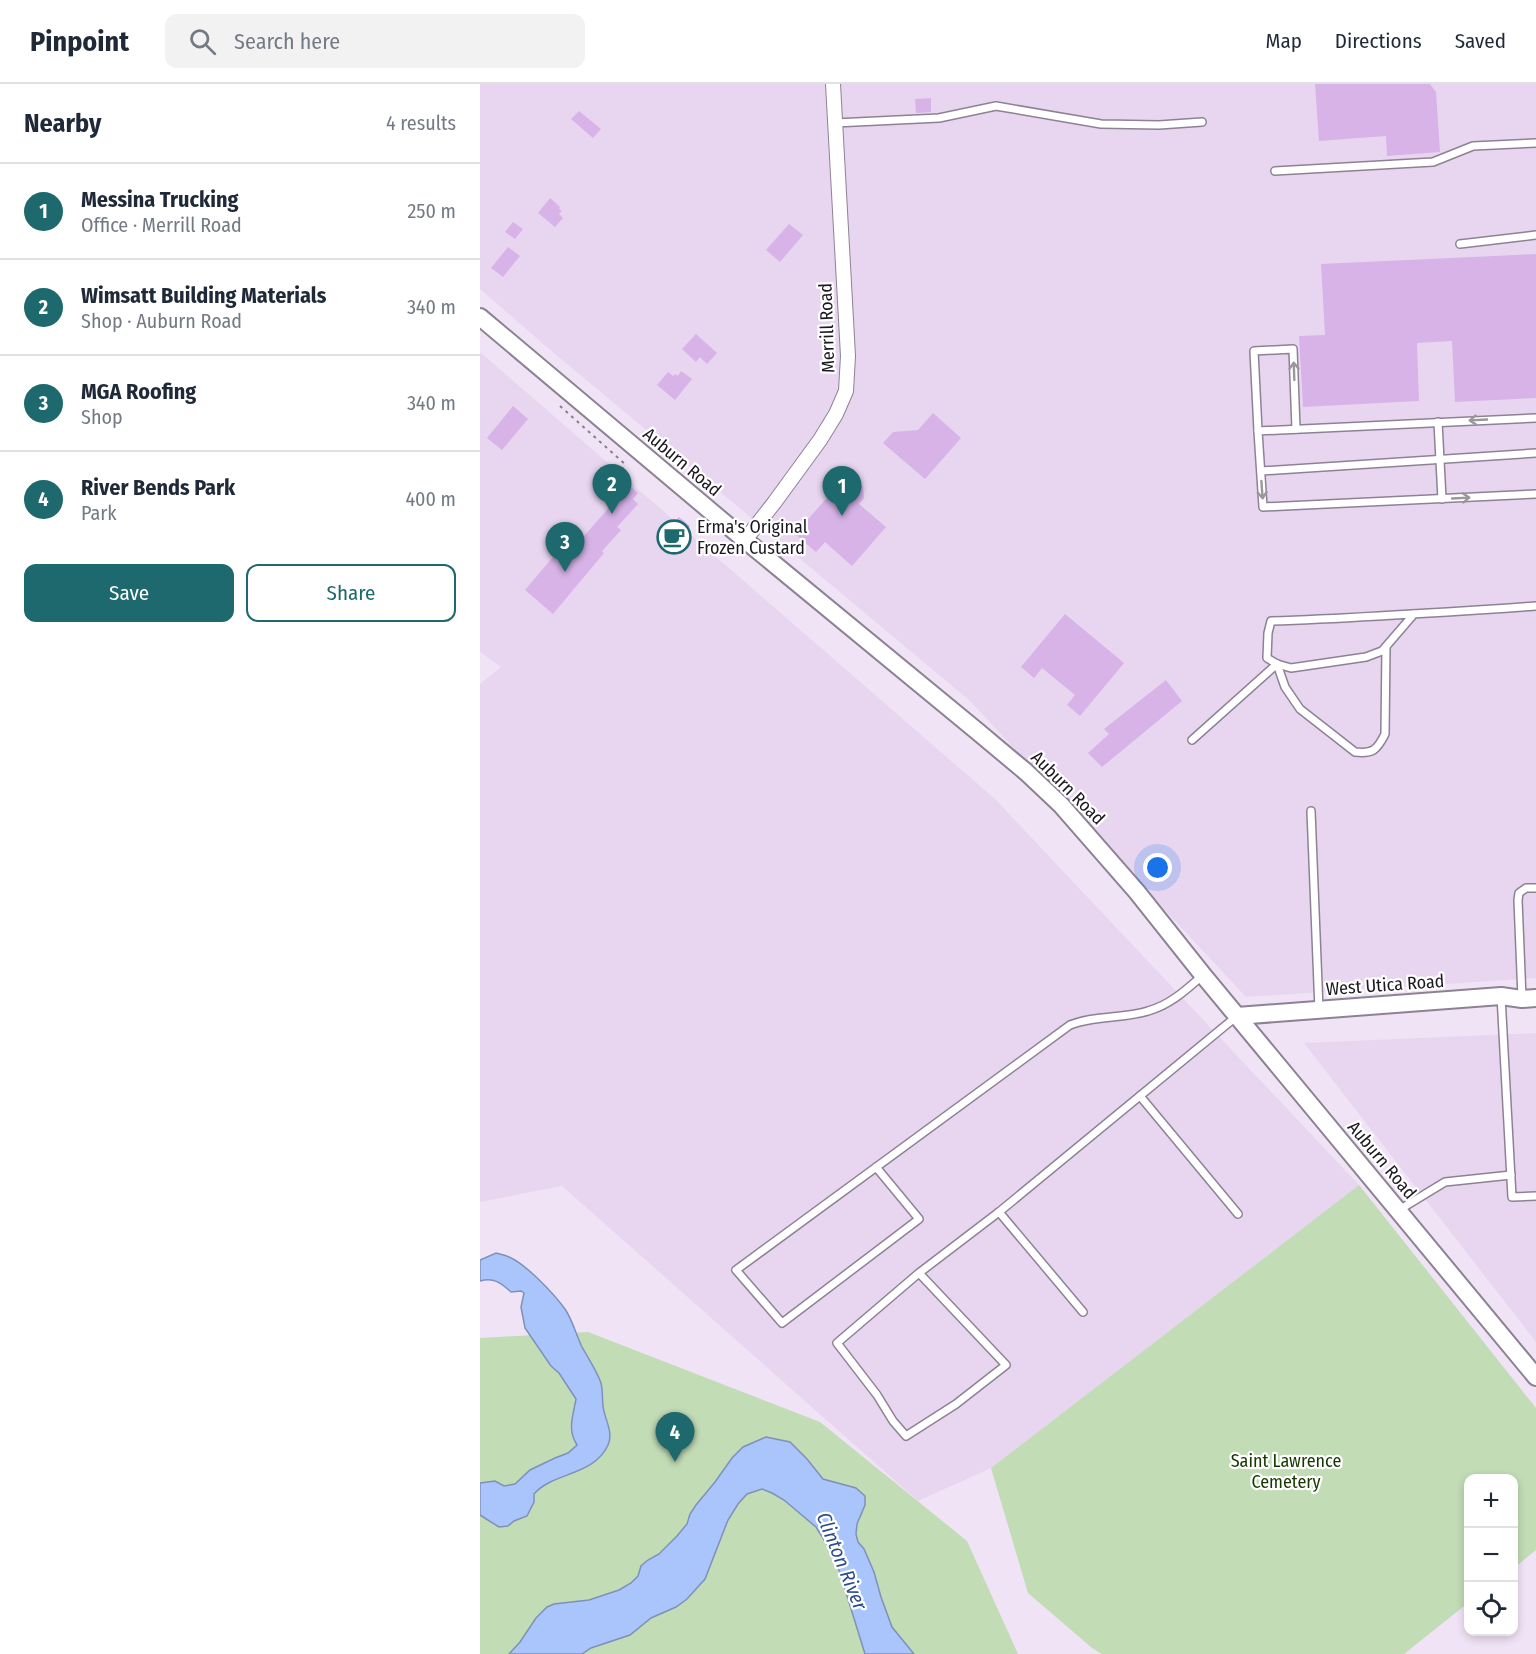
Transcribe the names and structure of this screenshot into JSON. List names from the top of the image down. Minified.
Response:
{"streets":{"street":["Merrill Road","Auburn Road","West Utica Road"]},"crossings":[["Merrill Road","Auburn Road"],["Auburn Road","West Utica Road"]],"water":["Clinton River"],"parks":["Saint Lawrence Cemetery"],"places":{"cafe":["Erma's Original Frozen Custard"]},"page":{"header":"Pinpoint","search":"Search here","nav":["Map","Directions","Saved"],"heading":["Nearby","4 results"],"list":[{"mark":"1","name":"Messina Trucking","note":"Office · Merrill Road","value":"250 m"},{"mark":"2","name":"Wimsatt Building Materials","note":"Shop · Auburn Road","value":"340 m"},{"mark":"3","name":"MGA Roofing","note":"Shop","value":"340 m"},{"mark":"4","name":"River Bends Park","note":"Park","value":"400 m"}],"pins":["2","1","3","4"],"buttons":["Save","Share"],"map_buttons":["+","−"]}}
